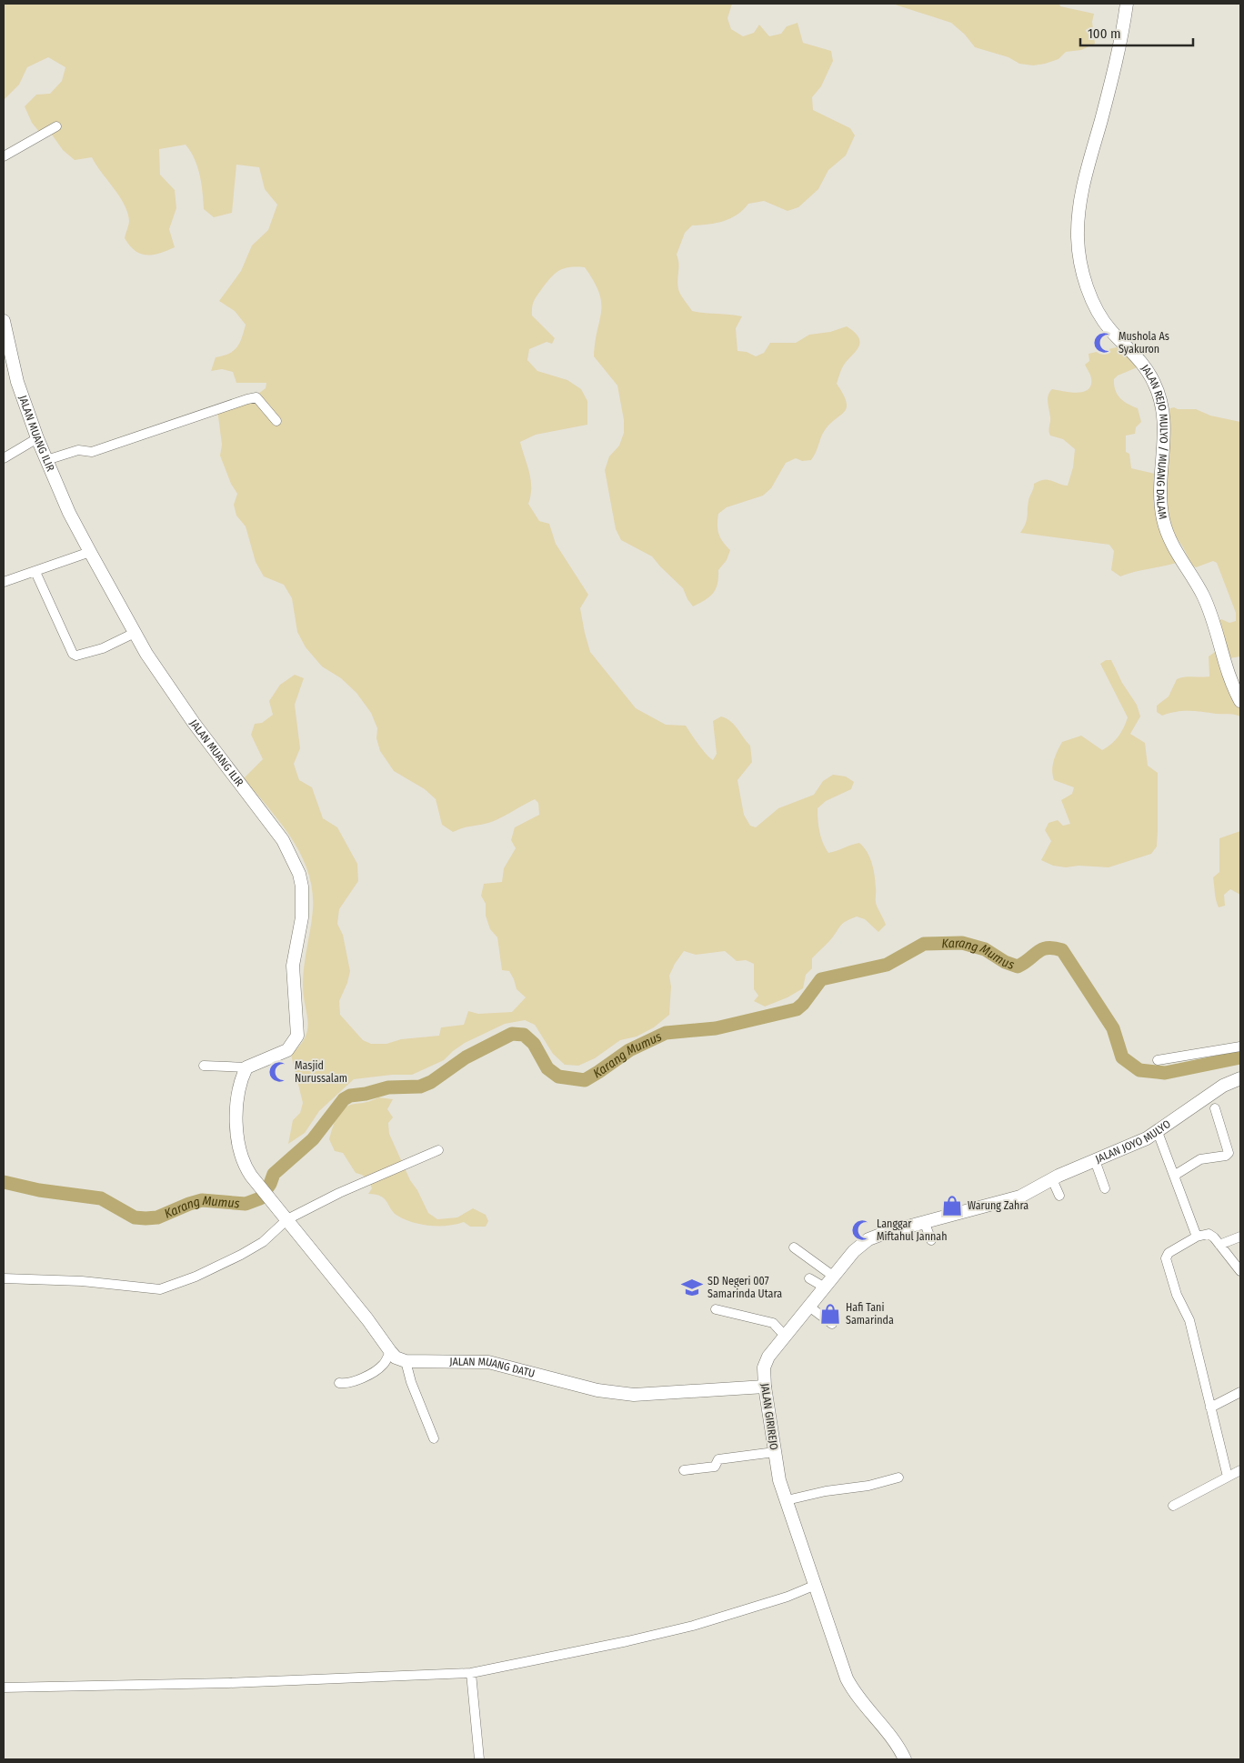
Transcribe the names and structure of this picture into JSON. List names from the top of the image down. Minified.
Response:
{"streets":{"main road":["JALAN MUANG ILIR","JALAN REJO MULYO / MUANG DALAM","JALAN JOYO MULYO","JALAN MUANG DATU","JALAN GIRIREJO"]},"crossings":[["JALAN JOYO MULYO","JALAN GIRIREJO"],["JALAN MUANG DATU","JALAN GIRIREJO"]],"water":["Karang Mumus"],"places":{"mosque":["Mushola As Syakuron","Masjid Nurussalam","Langgar Miftahul Jannah"],"shop":["Warung Zahra","Hafi Tani Samarinda"],"school or university":["SD Negeri 007 Samarinda Utara"]},"scale_bar":"100 m"}
